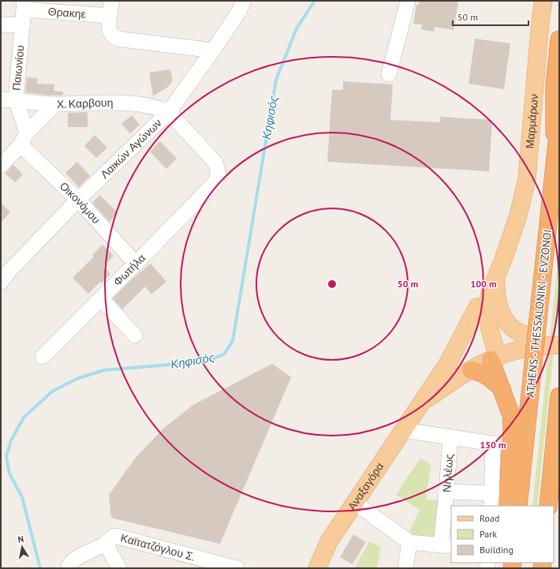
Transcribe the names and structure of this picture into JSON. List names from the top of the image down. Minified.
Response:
{"streets":{"highway":["ATHENS - THESSALONIKI - EVZONOI"],"main road":["Μαρμάρων","Αναξαγόρα"],"street":["Θρακηε","Παιωνίου","Χ. Καρβουη","Λαικών Αγώνων","Οικονόμου","Φωτήλα","Νηλέως","Καϊτατζόγλου Σ."]},"crossings":[["Θρακηε","Παιωνίου"],["Παιωνίου","Χ. Καρβουη"],["Παιωνίου","Οικονόμου"],["Χ. Καρβουη","Λαικών Αγώνων"],["Χ. Καρβουη","Φωτήλα"],["Μαρμάρων","Αναξαγόρα"],["Λαικών Αγώνων","Οικονόμου"],["Λαικών Αγώνων","Φωτήλα"],["Οικονόμου","Φωτήλα"]],"water":["Κηφισός"],"legend":["Road","Park","Building"],"scale_bar":"50 m","north":"top","rings":["50 m","100 m","150 m"]}
